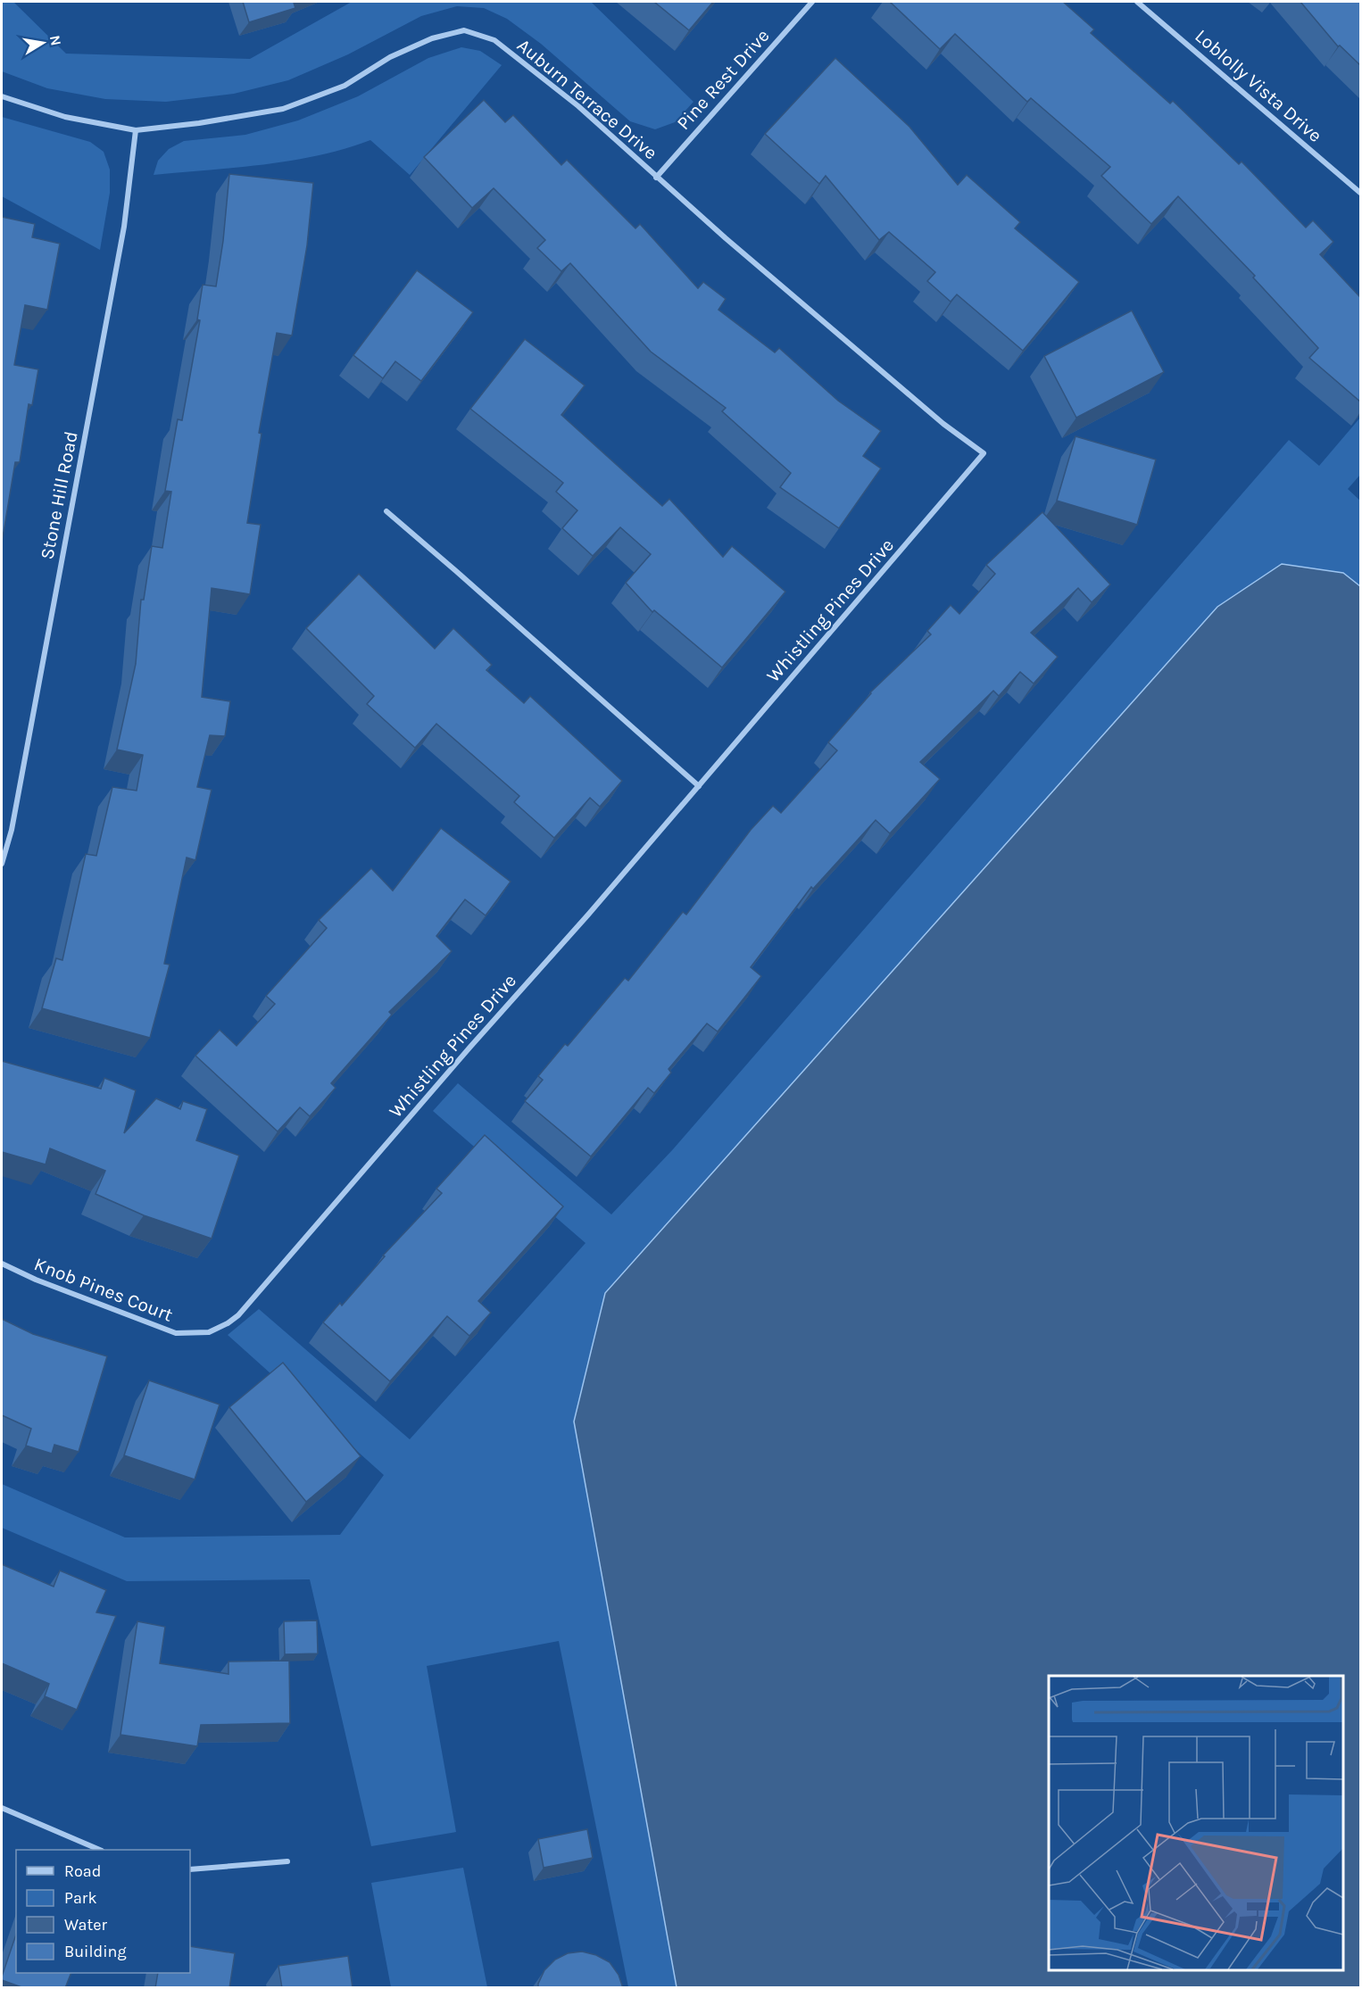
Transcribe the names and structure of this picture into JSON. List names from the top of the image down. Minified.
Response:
{"streets":{"street":["Pine Rest Drive","Loblolly Vista Drive","Auburn Terrace Drive","Stone Hill Road","Whistling Pines Drive","Knob Pines Court"]},"crossings":[["Pine Rest Drive","Auburn Terrace Drive"],["Auburn Terrace Drive","Stone Hill Road"],["Auburn Terrace Drive","Whistling Pines Drive"],["Whistling Pines Drive","Knob Pines Court"]],"legend":["Road","Park","Water","Building"],"north":"right"}
